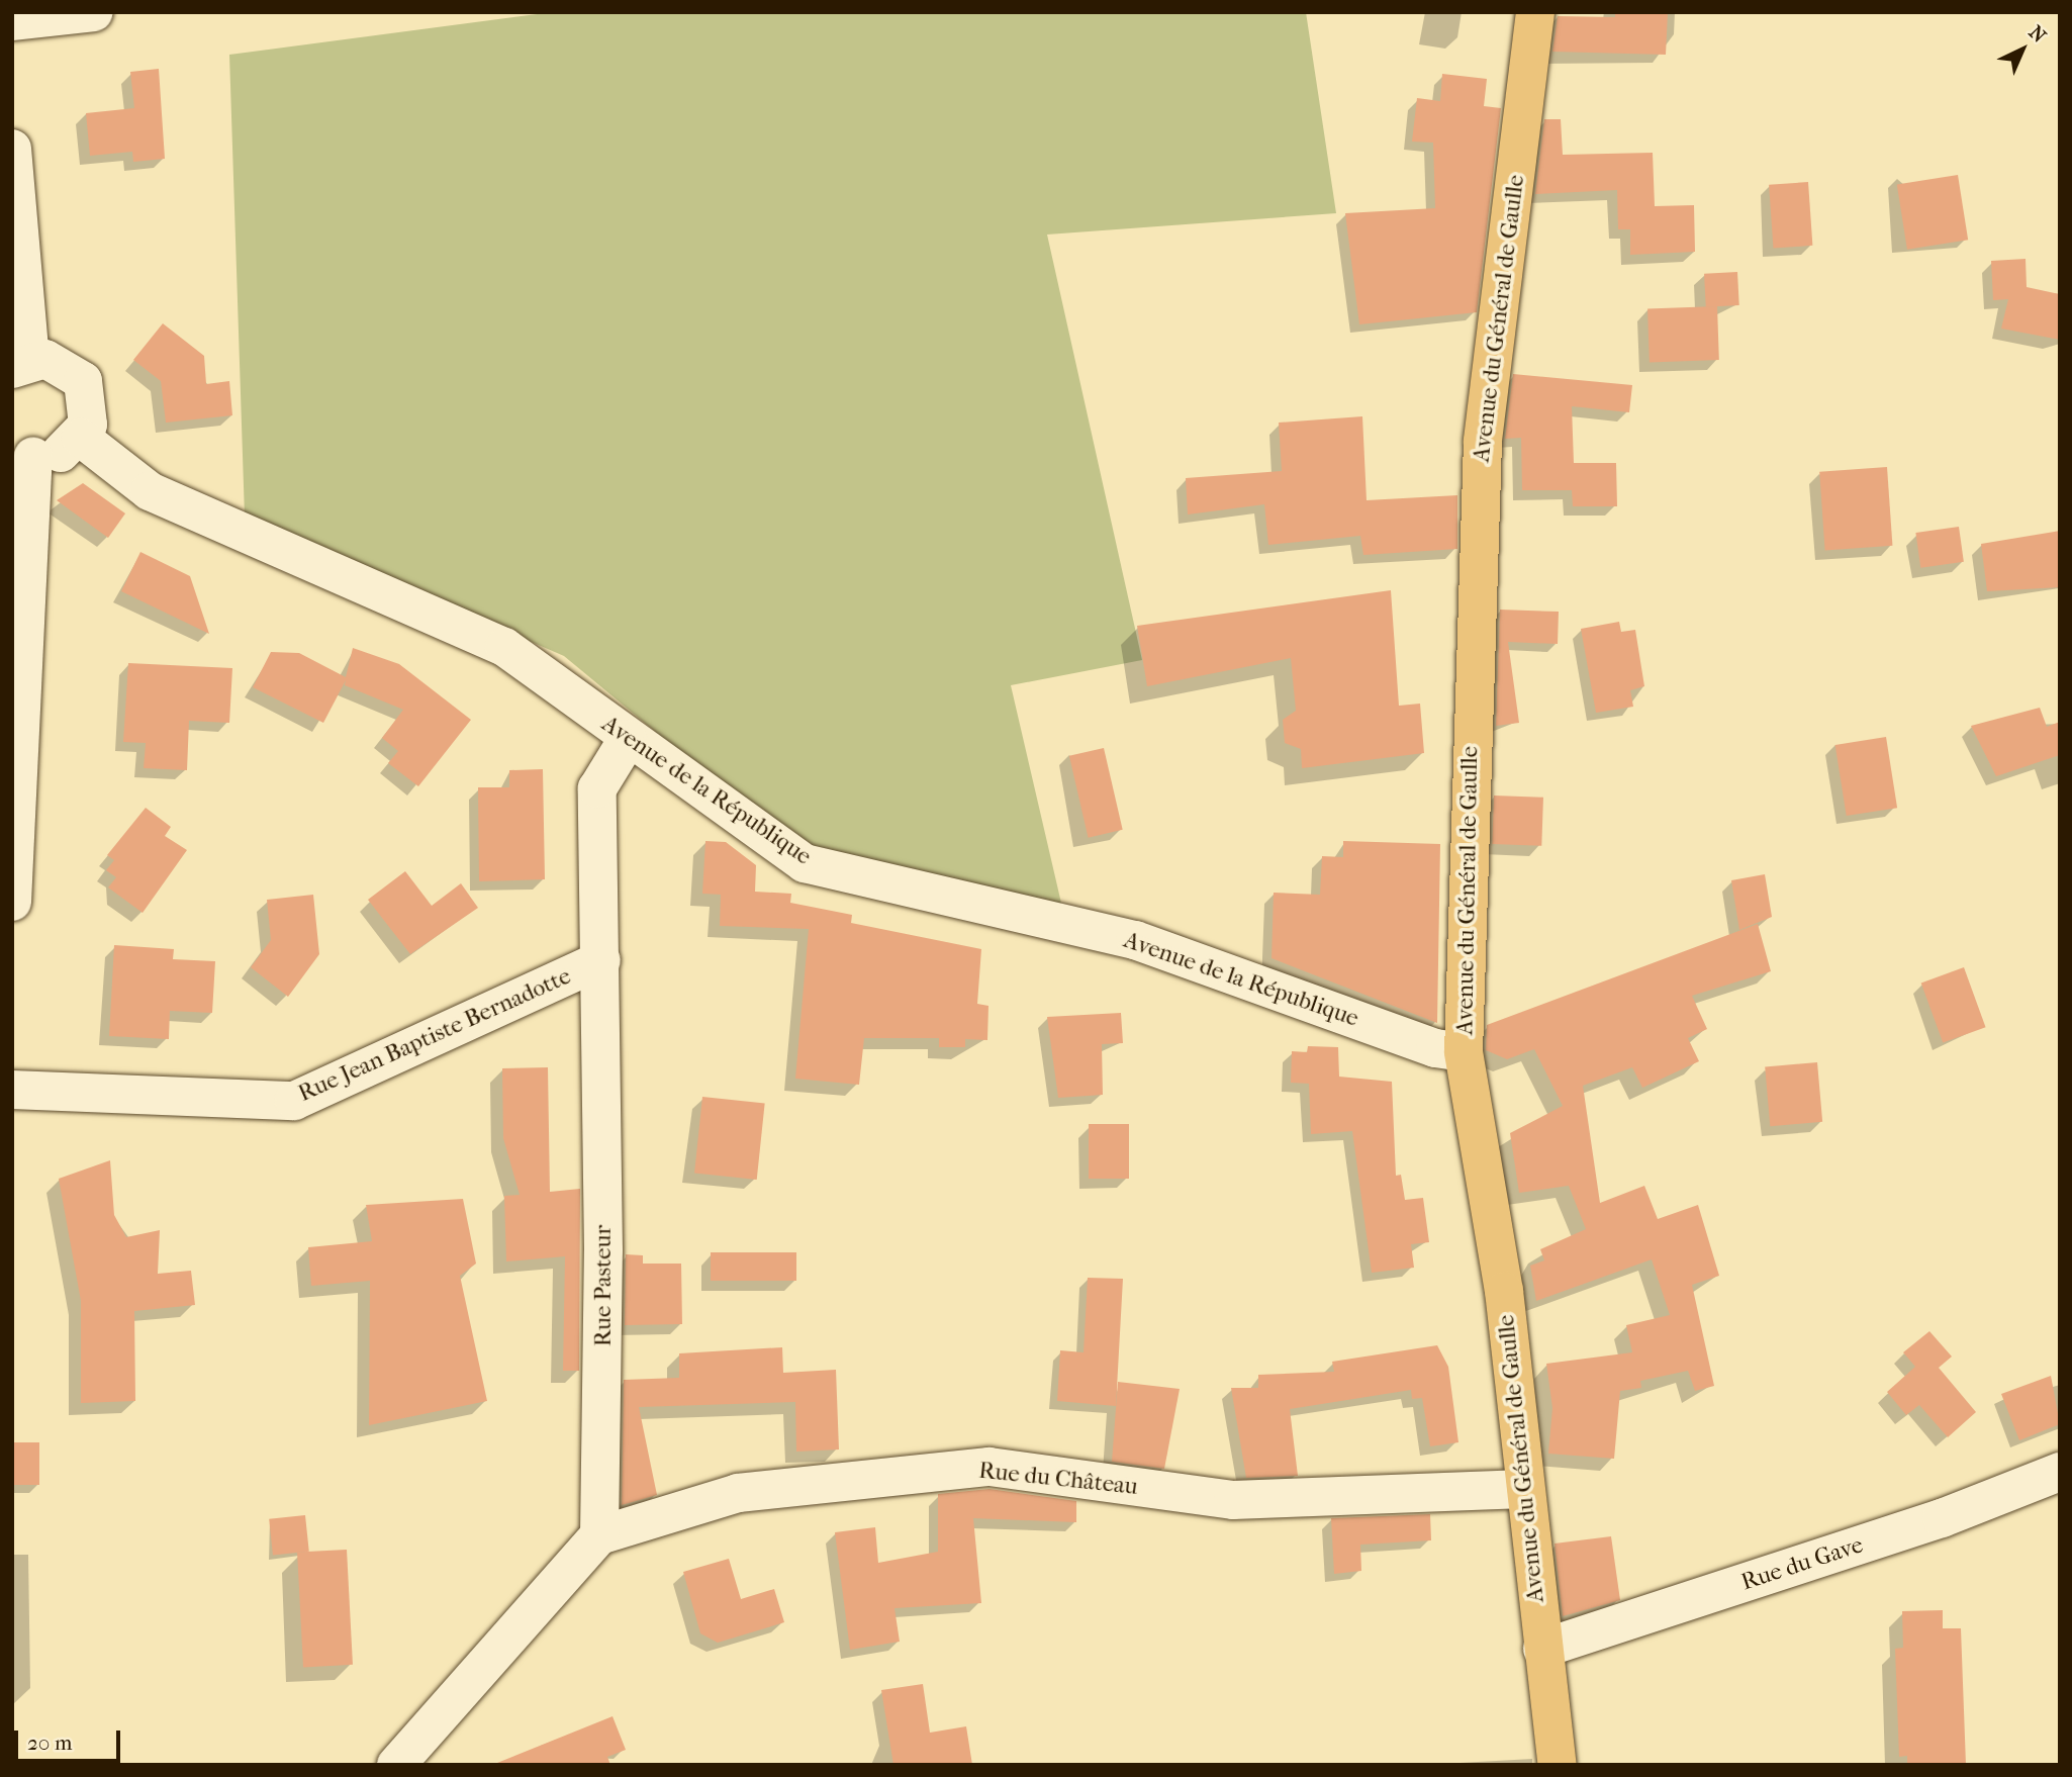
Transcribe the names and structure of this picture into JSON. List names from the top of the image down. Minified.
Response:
{"streets":{"main road":["Avenue du Général de Gaulle"],"street":["Avenue de la République","Rue Jean Baptiste Bernadotte","Rue Pasteur","Rue du Château","Rue du Gave"]},"crossings":[["Avenue du Général de Gaulle","Avenue de la République"],["Avenue du Général de Gaulle","Rue du Château"],["Avenue du Général de Gaulle","Rue du Gave"],["Avenue de la République","Rue Pasteur"],["Rue Jean Baptiste Bernadotte","Rue Pasteur"],["Rue Pasteur","Rue du Château"]],"scale_bar":"20 m","north":"top right"}
